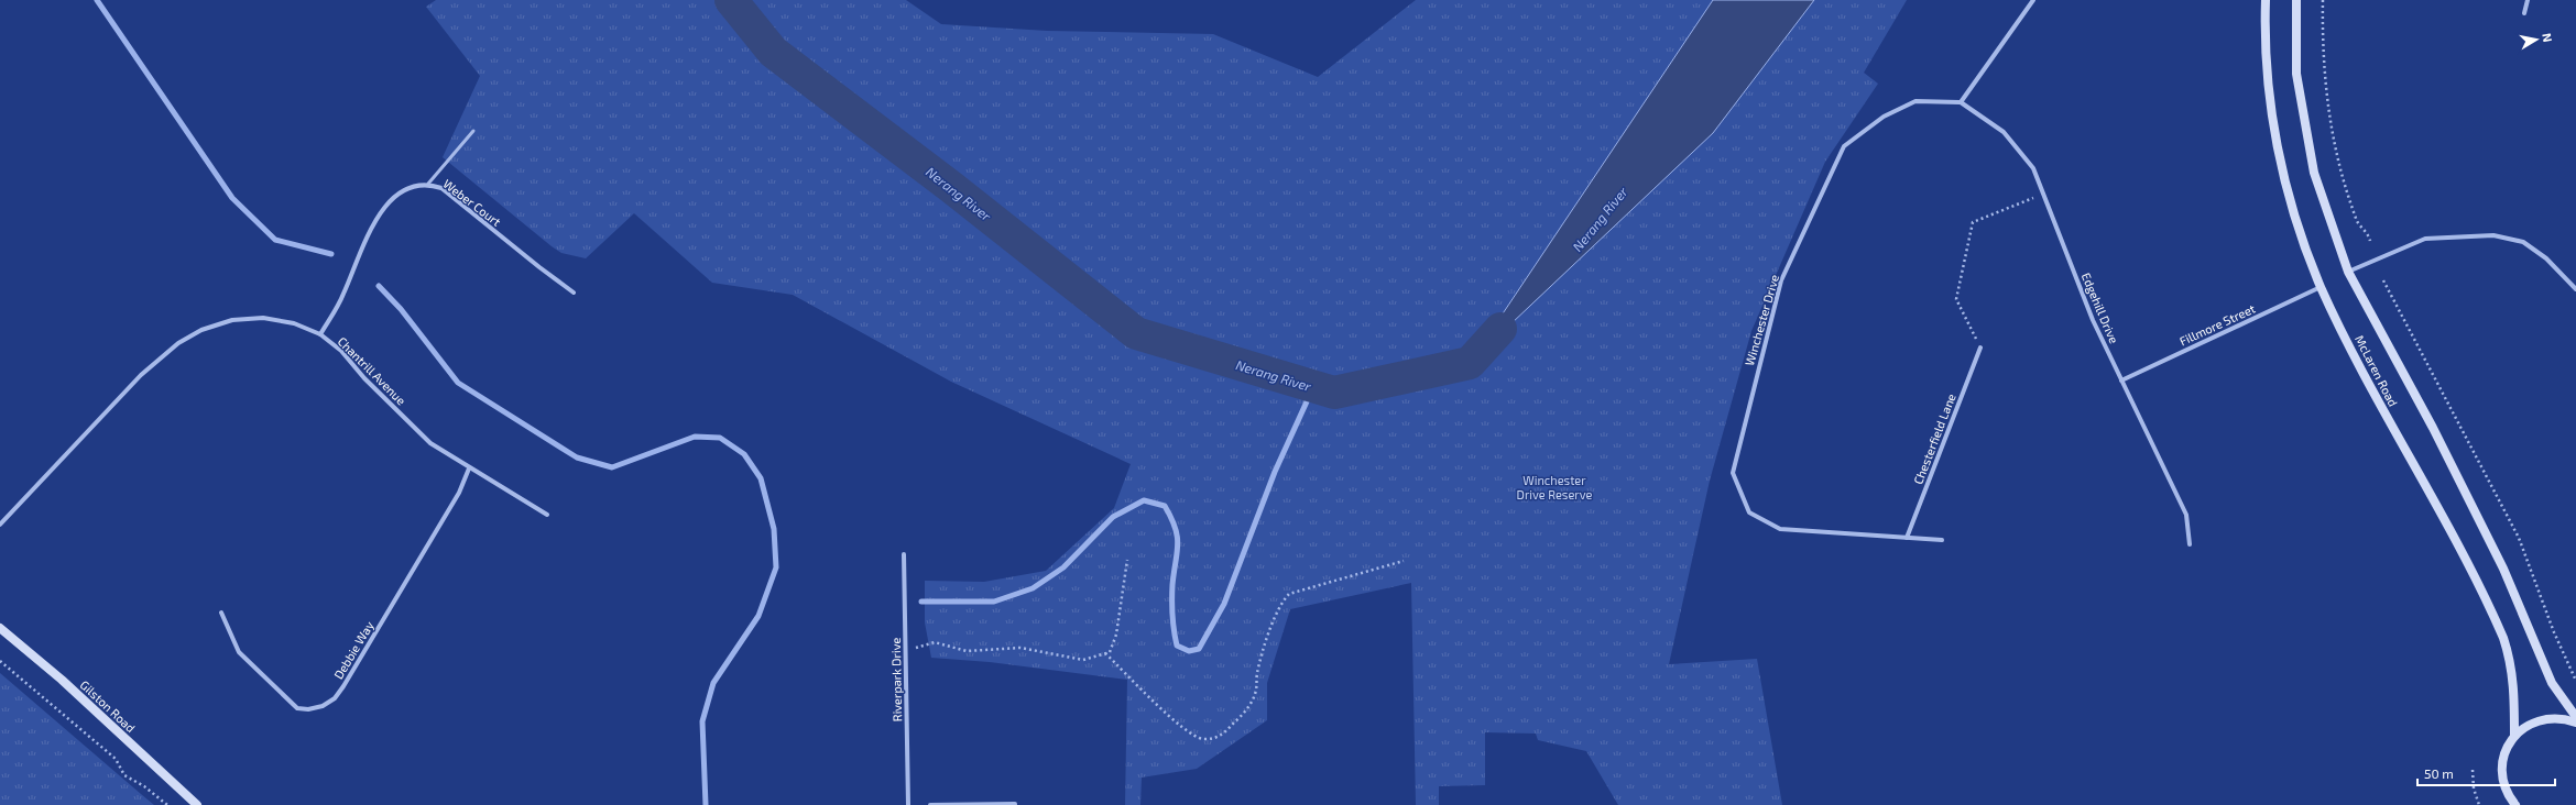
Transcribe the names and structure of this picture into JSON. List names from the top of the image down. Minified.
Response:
{"streets":{"main road":["McLaren Road","Gilston Road"],"street":["Weber Court","Edgehill Drive","Winchester Drive","Fillmore Street","Chantrill Avenue","Chesterfield Lane","Debbie Way","Riverpark Drive"]},"crossings":[["Weber Court","Chantrill Avenue"],["Edgehill Drive","Winchester Drive"],["Edgehill Drive","Fillmore Street"],["Winchester Drive","Chesterfield Lane"],["Fillmore Street","McLaren Road"],["Chantrill Avenue","Debbie Way"]],"water":["Nerang River"],"parks":["Winchester Drive Reserve"],"scale_bar":"50 m","north":"right"}
